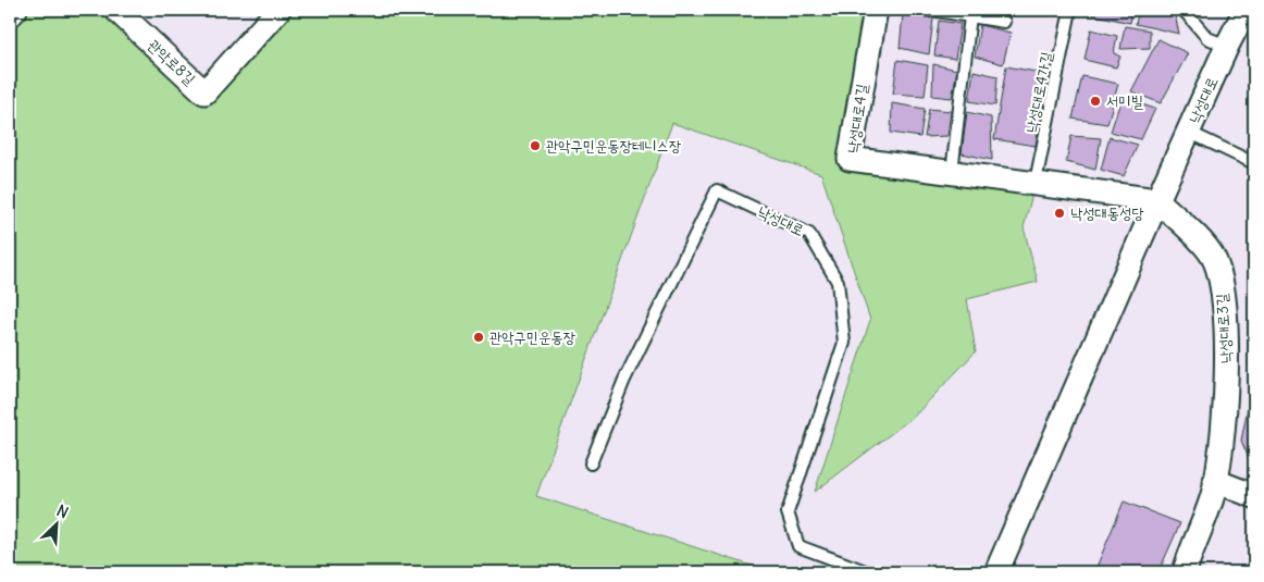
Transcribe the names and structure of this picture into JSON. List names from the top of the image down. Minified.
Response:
{"streets":{"street":["관악로8길","낙성대로","낙성대로4길","낙성대로3길"],"lane":["낙성대로4가길"]},"crossings":[["낙성대로4가길","낙성대로4길"],["낙성대로","낙성대로4길"],["낙성대로","낙성대로3길"],["낙성대로4길","낙성대로3길"]],"places":["서미빌","관악구민운동장테니스장","낙성대동성당","관악구민운동장"],"north":"top right"}
